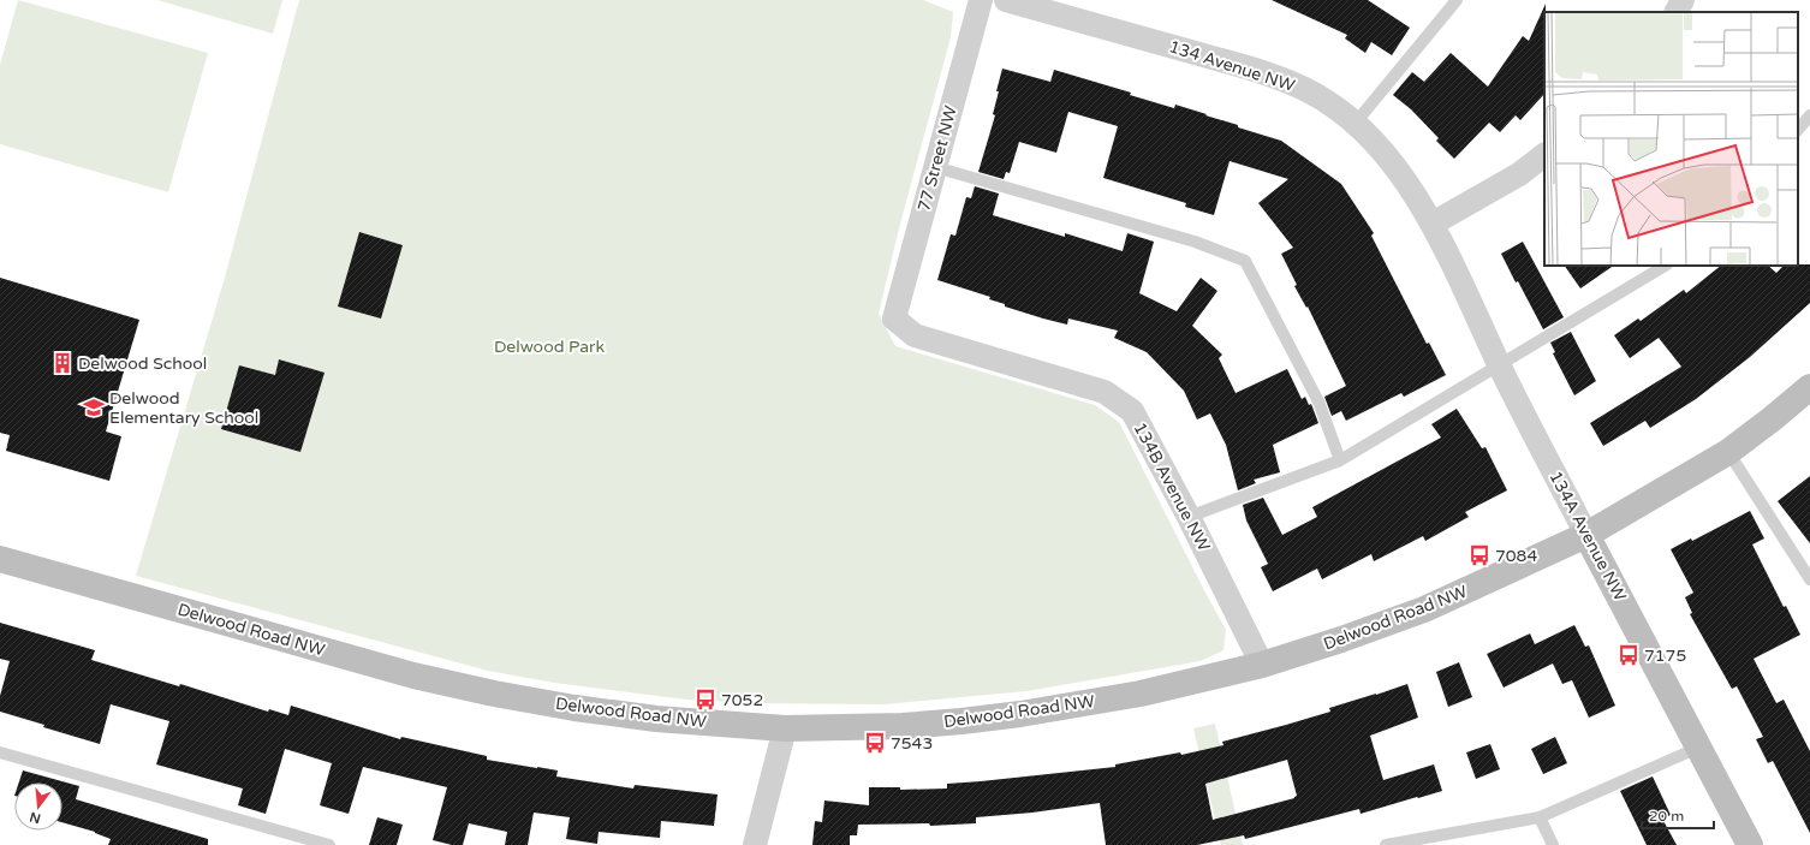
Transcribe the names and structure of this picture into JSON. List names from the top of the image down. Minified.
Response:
{"streets":{"street":["134 Avenue NW","77 Street NW","134B Avenue NW","134A Avenue NW","Delwood Road NW"]},"crossings":[["134 Avenue NW","134A Avenue NW"],["77 Street NW","134B Avenue NW"],["134B Avenue NW","Delwood Road NW"],["134A Avenue NW","Delwood Road NW"]],"parks":["Delwood Park"],"places":{"building":["Delwood School"],"school or university":["Delwood Elementary School"],"bus stop":["7084","7175","7052","7543"]},"scale_bar":"20 m","north":"bottom"}
